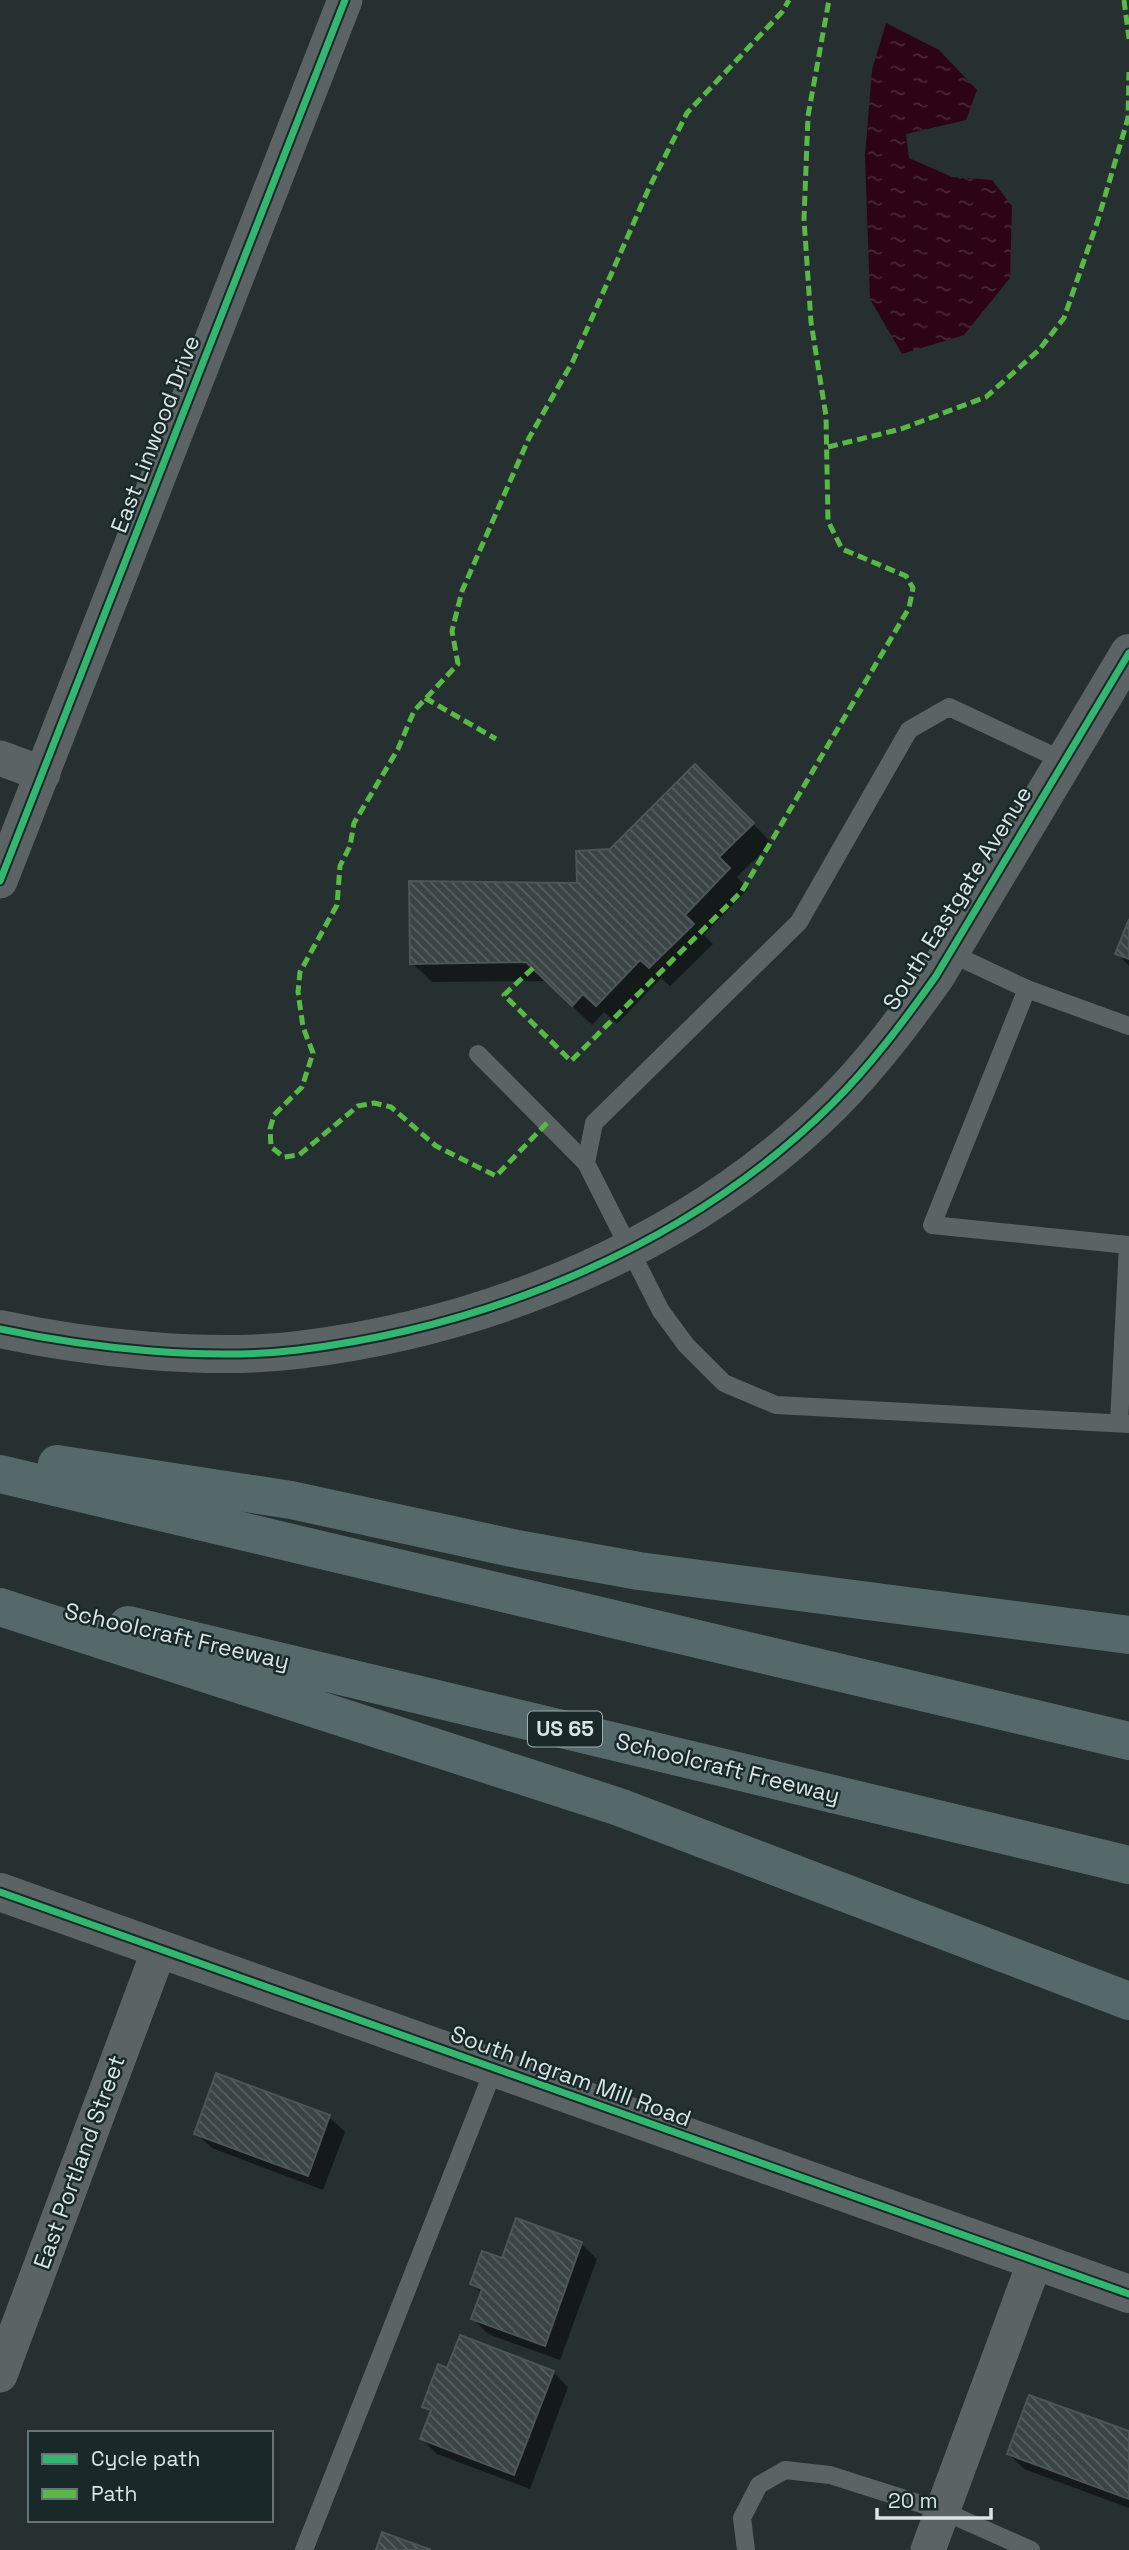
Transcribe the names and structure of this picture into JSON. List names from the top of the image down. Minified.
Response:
{"streets":{"highway":["Schoolcraft Freeway","US 65"],"street":["East Linwood Drive","South Eastgate Avenue","South Ingram Mill Road","East Portland Street"]},"crossings":[["South Ingram Mill Road","East Portland Street"]],"legend":["Cycle path","Path"],"scale_bar":"20 m"}
